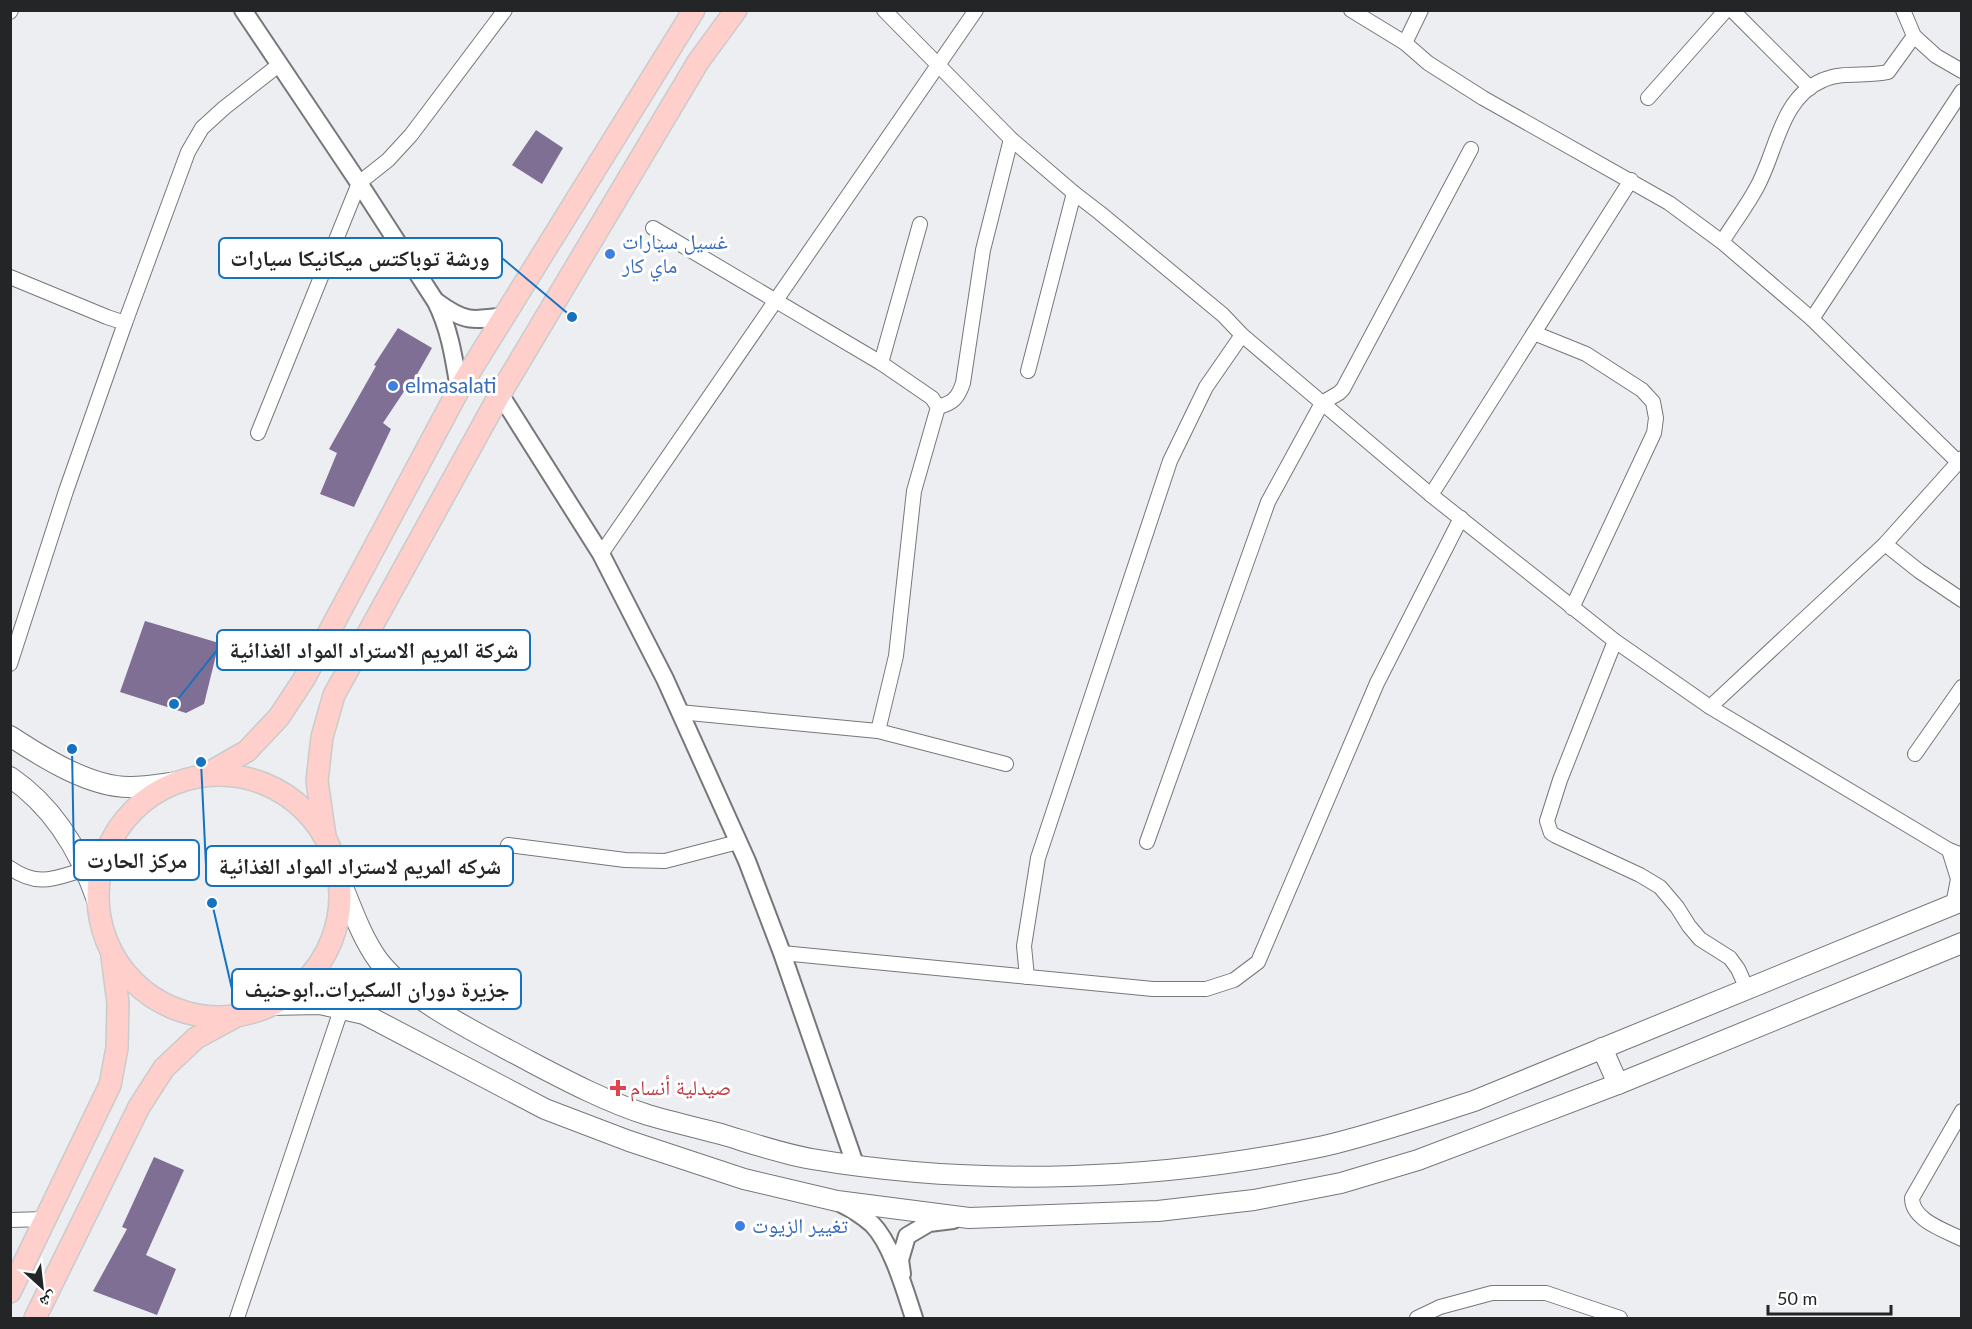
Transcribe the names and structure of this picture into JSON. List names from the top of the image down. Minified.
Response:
{"places":{"other":["غسيل سيارات ماي كار","ورشة توباكتس ميكانيكا سيارات","elmasalati","شركة المريم الاستراد المواد الغذائية","مركز الحارت","شركه المريم لاستراد المواد الغذائية","جزيرة دوران السكيرات..ابوحنيف","تغيير الزيوت"],"health":["صيدلية أنسام"]},"scale_bar":"50 m","north":"bottom right"}
